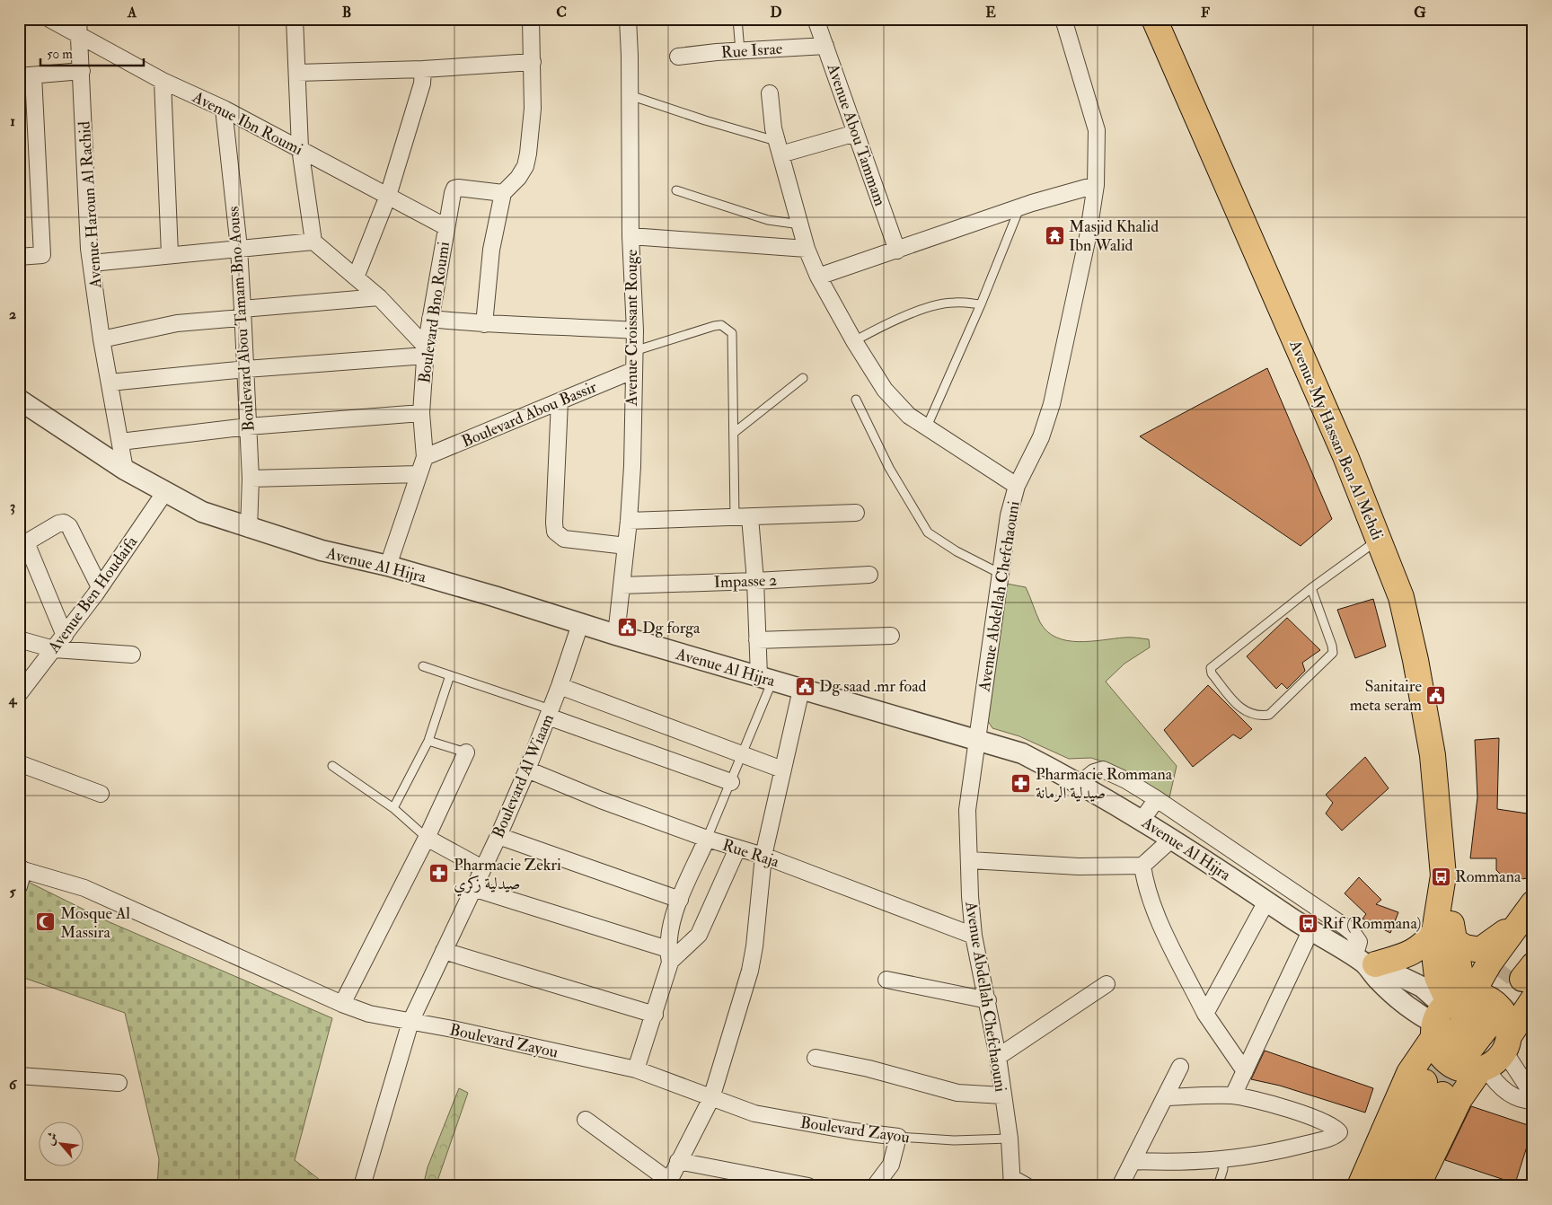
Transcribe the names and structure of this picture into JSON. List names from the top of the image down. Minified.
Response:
{"streets":{"main road":["Avenue My Hassan Ben Al Mehdi"],"street":["Rue Israe","Avenue Ibn Roumi","Avenue Abou Tammam","Avenue Haroun Al Rachid","Boulevard Bno Roumi","Boulevard Abou Tamam Bno Aouss","Avenue Croissant Rouge","Boulevard Abou Bassir","Avenue Al Hijra","Impasse 2","Avenue Ben Houdaifa","Avenue Abdellah Chefchaouni","Boulevard Al Wiaam","Rue Raja","Boulevard Zayou"]},"crossings":[["Rue Israe","Avenue Abou Tammam"],["Avenue Ibn Roumi","Avenue Haroun Al Rachid"],["Avenue Ibn Roumi","Boulevard Bno Roumi"],["Avenue Ibn Roumi","Boulevard Abou Tamam Bno Aouss"],["Avenue Haroun Al Rachid","Avenue Al Hijra"],["Boulevard Bno Roumi","Boulevard Abou Bassir"],["Boulevard Bno Roumi","Avenue Al Hijra"],["Boulevard Abou Tamam Bno Aouss","Avenue Al Hijra"],["Avenue Croissant Rouge","Boulevard Abou Bassir"],["Avenue Croissant Rouge","Avenue Al Hijra"],["Avenue Croissant Rouge","Impasse 2"],["Avenue My Hassan Ben Al Mehdi","Avenue Al Hijra"],["Avenue Al Hijra","Avenue Ben Houdaifa"],["Avenue Al Hijra","Avenue Abdellah Chefchaouni"],["Avenue Al Hijra","Boulevard Al Wiaam"],["Avenue Abdellah Chefchaouni","Rue Raja"],["Avenue Abdellah Chefchaouni","Boulevard Zayou"],["Boulevard Al Wiaam","Rue Raja"],["Boulevard Al Wiaam","Boulevard Zayou"]],"places":{"temple":["Masjid Khalid Ibn Walid"],"public building":["Dg forga","Dg saad .mr foad","Sanitaire meta seram"],"pharmacy":["Pharmacie Rommana صيدلية الرمانة","Pharmacie Zekri صيدلية زكري"],"bus stop":["Rommana","Rif (Rommana)"],"mosque":["Mosque Al Massira"]},"scale_bar":"50 m","north":"top left","grid":{"columns":["A","B","C","D","E","F","G"],"rows":["1","2","3","4","5","6"]}}
